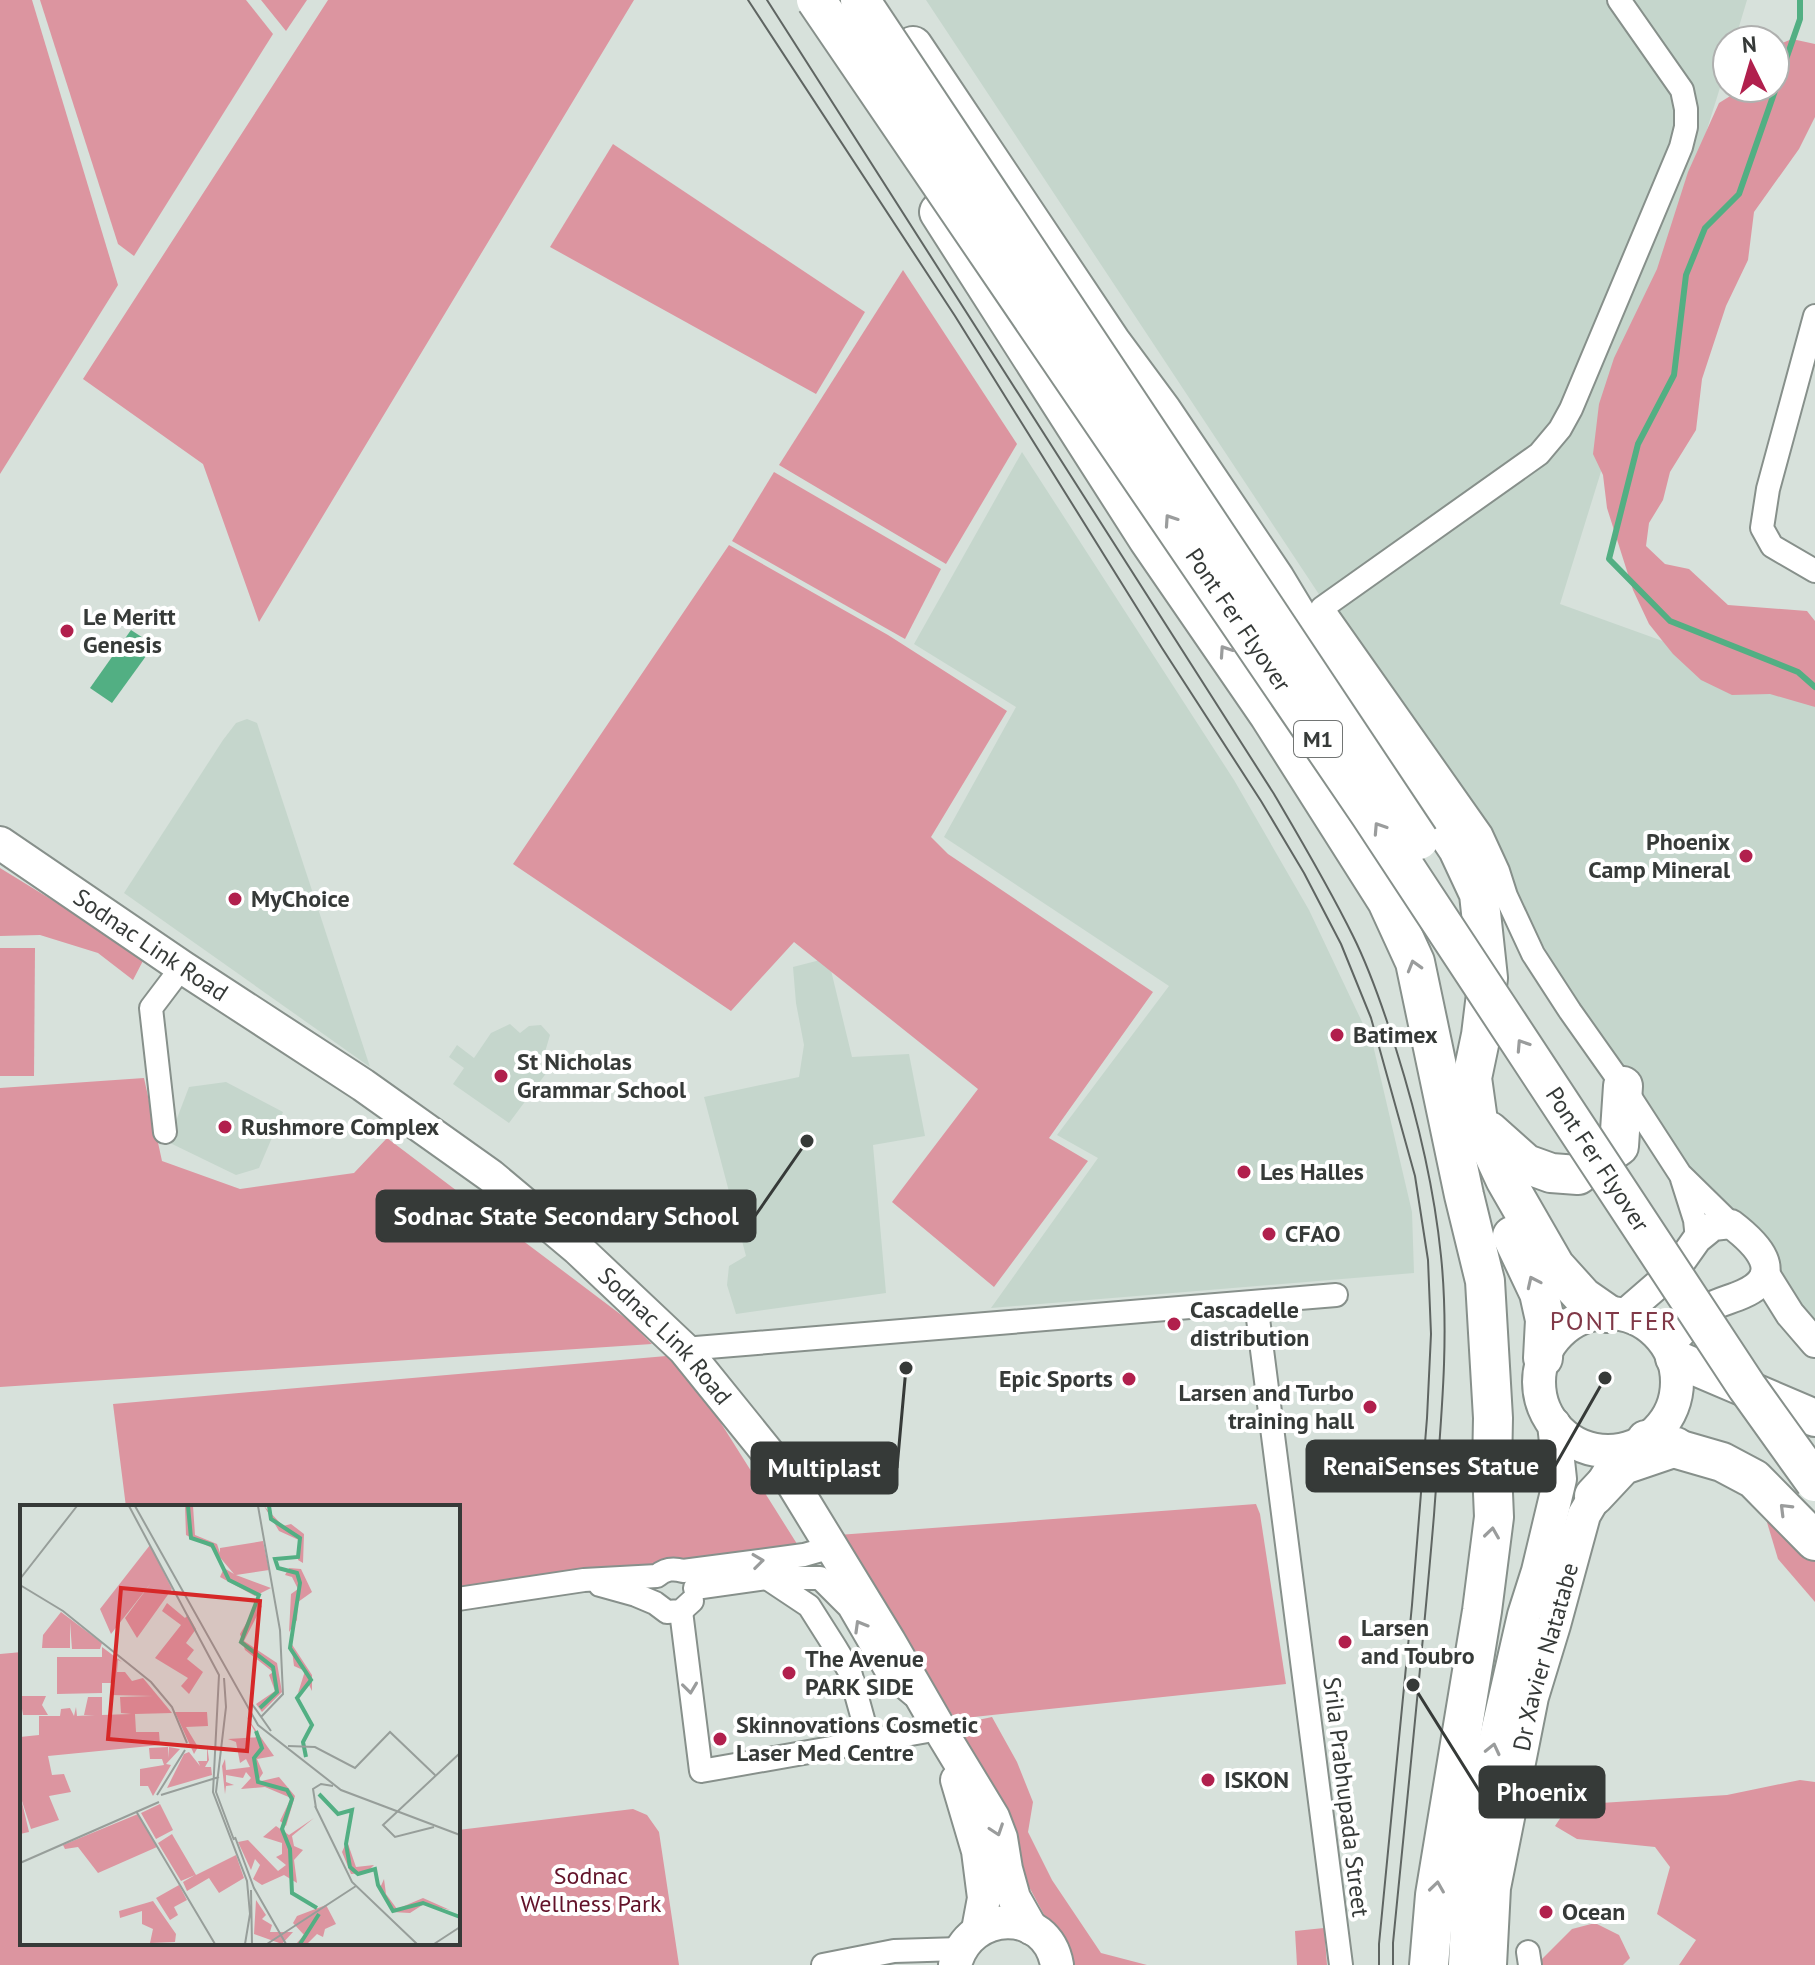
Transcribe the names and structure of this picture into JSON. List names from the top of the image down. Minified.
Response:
{"streets":{"highway":["Pont Fer Flyover","M1"],"main road":["Sodnac Link Road","Dr Xavier Natatabe"],"street":["Srila Prabhupada Street"]},"districts":["PONT FER"],"parks":["Sodnac Wellness Park"],"places":["Le Meritt Genesis","Phoenix Camp Mineral","MyChoice","Batimex","St Nicholas Grammar School","Rushmore Complex","Sodnac State Secondary School","Les Halles","CFAO","Cascadelle distribution","Multiplast","RenaiSenses Statue","Epic Sports","Larsen and Turbo training hall","Larsen and Toubro","The Avenue PARK SIDE","Phoenix","Skinnovations Cosmetic Laser Med Centre","ISKON","Ocean"],"north":"top"}
